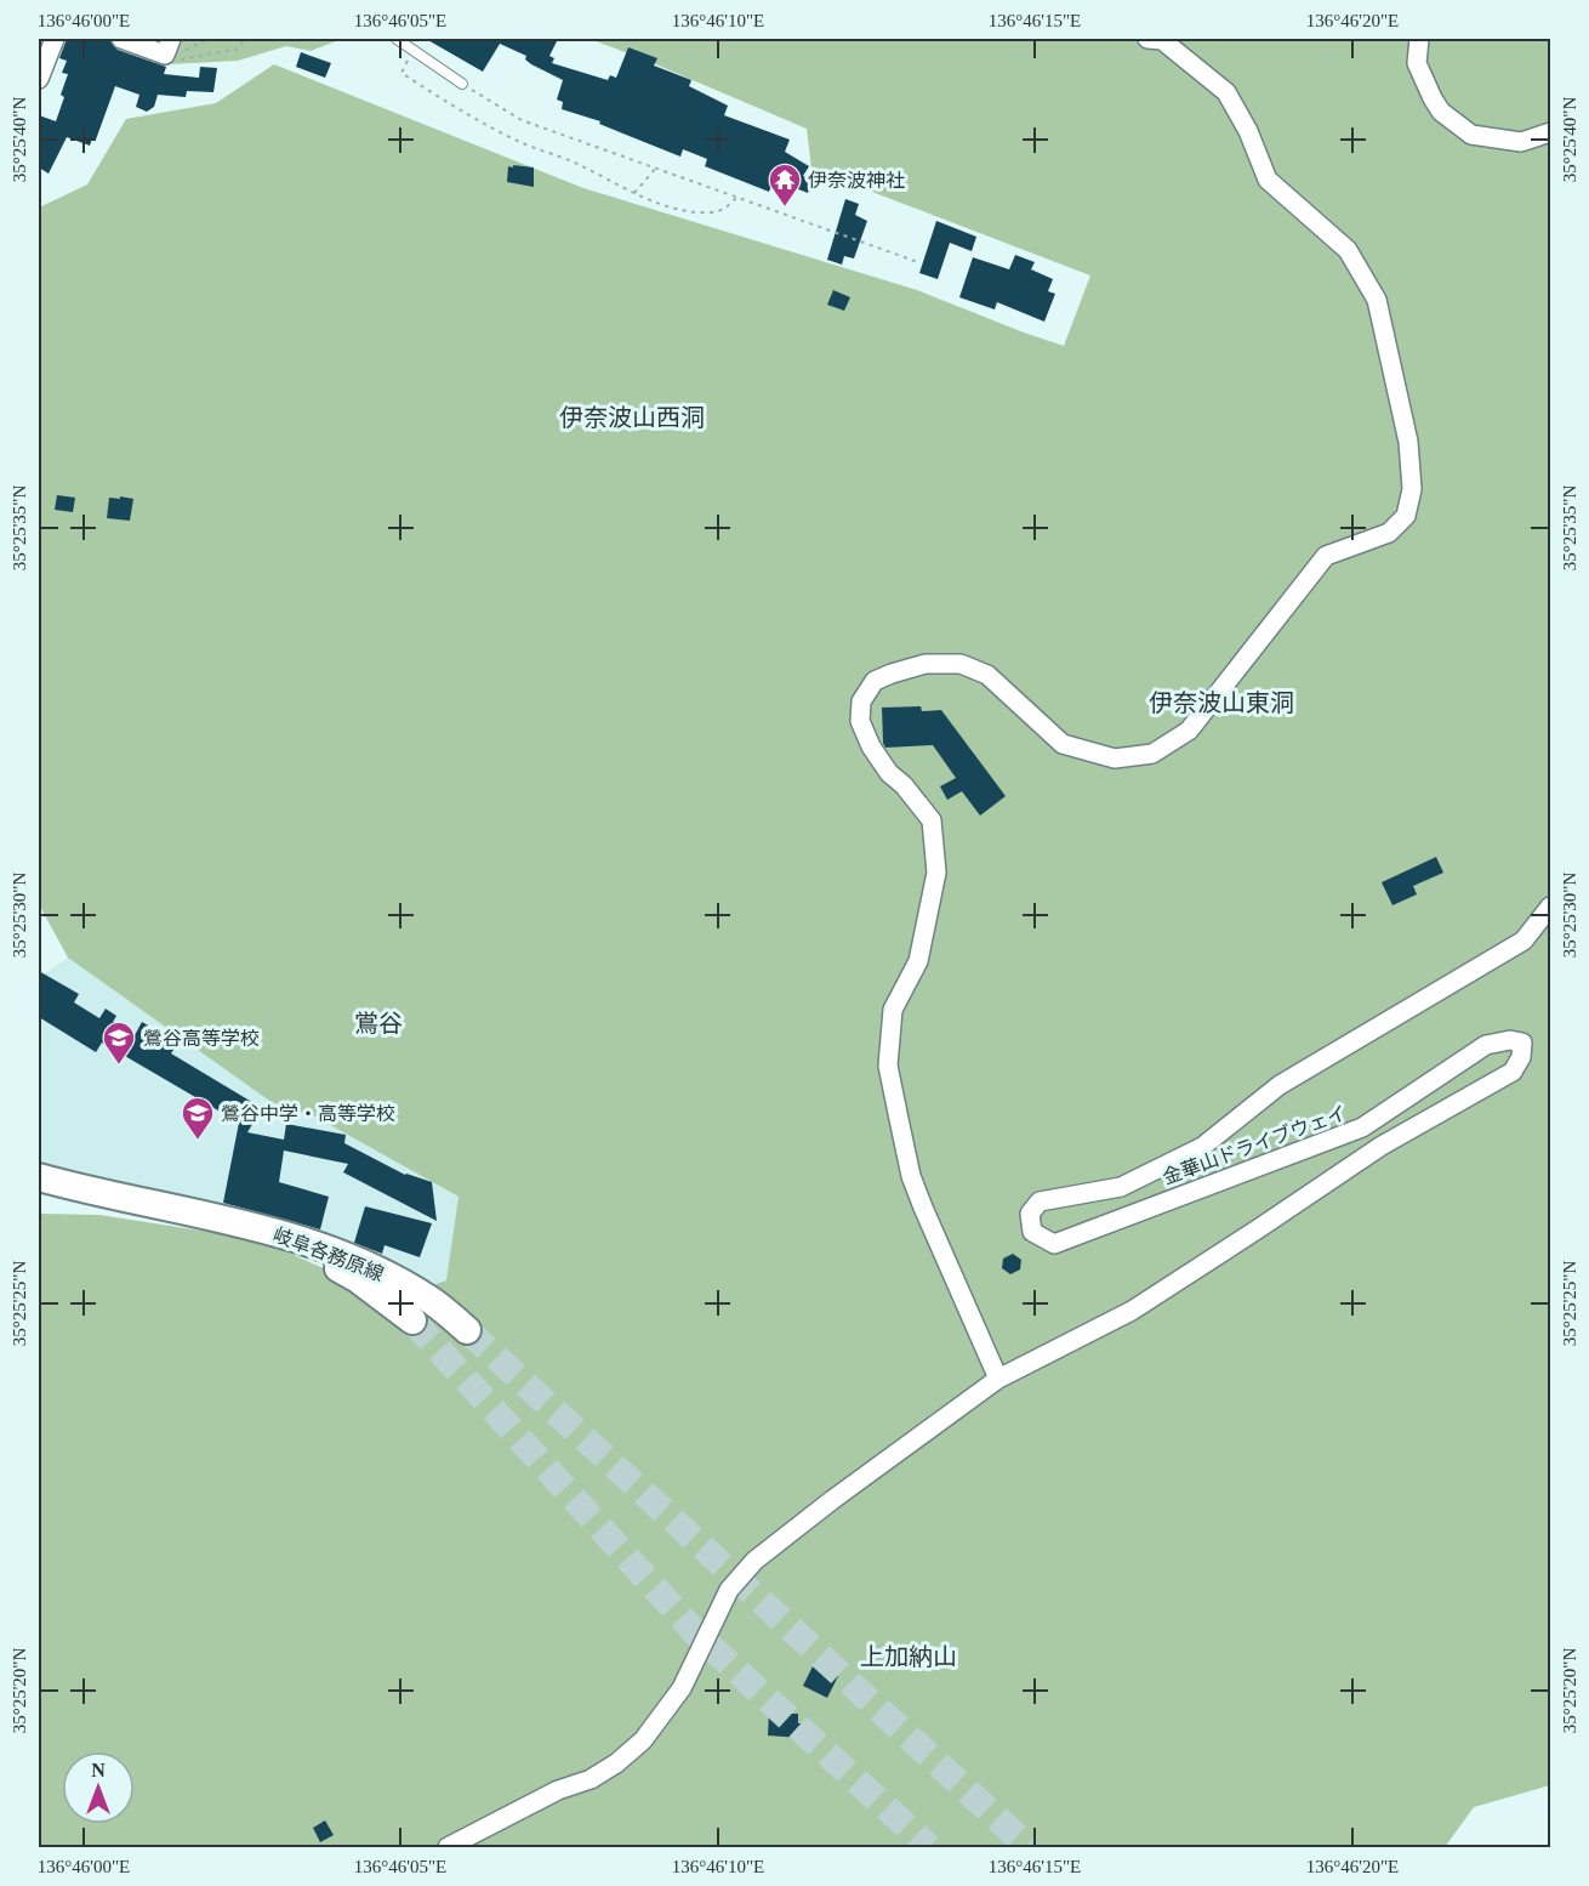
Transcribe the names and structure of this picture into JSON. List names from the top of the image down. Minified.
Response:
{"streets":{"main road":["岐阜各務原線"],"street":["金華山ドライブウェイ"]},"districts":["伊奈波山西洞","伊奈波山東洞","鴬谷","上加納山"],"places":{"temple":["伊奈波神社"],"school or university":["鶯谷高等学校","鶯谷中学・高等学校"]},"north":"top","coordinates":["136°46'00\"E","136°46'05\"E","136°46'10\"E","136°46'15\"E","136°46'20\"E","35°25'40\"N","35°25'35\"N","35°25'30\"N","35°25'25\"N","35°25'20\"N"]}
